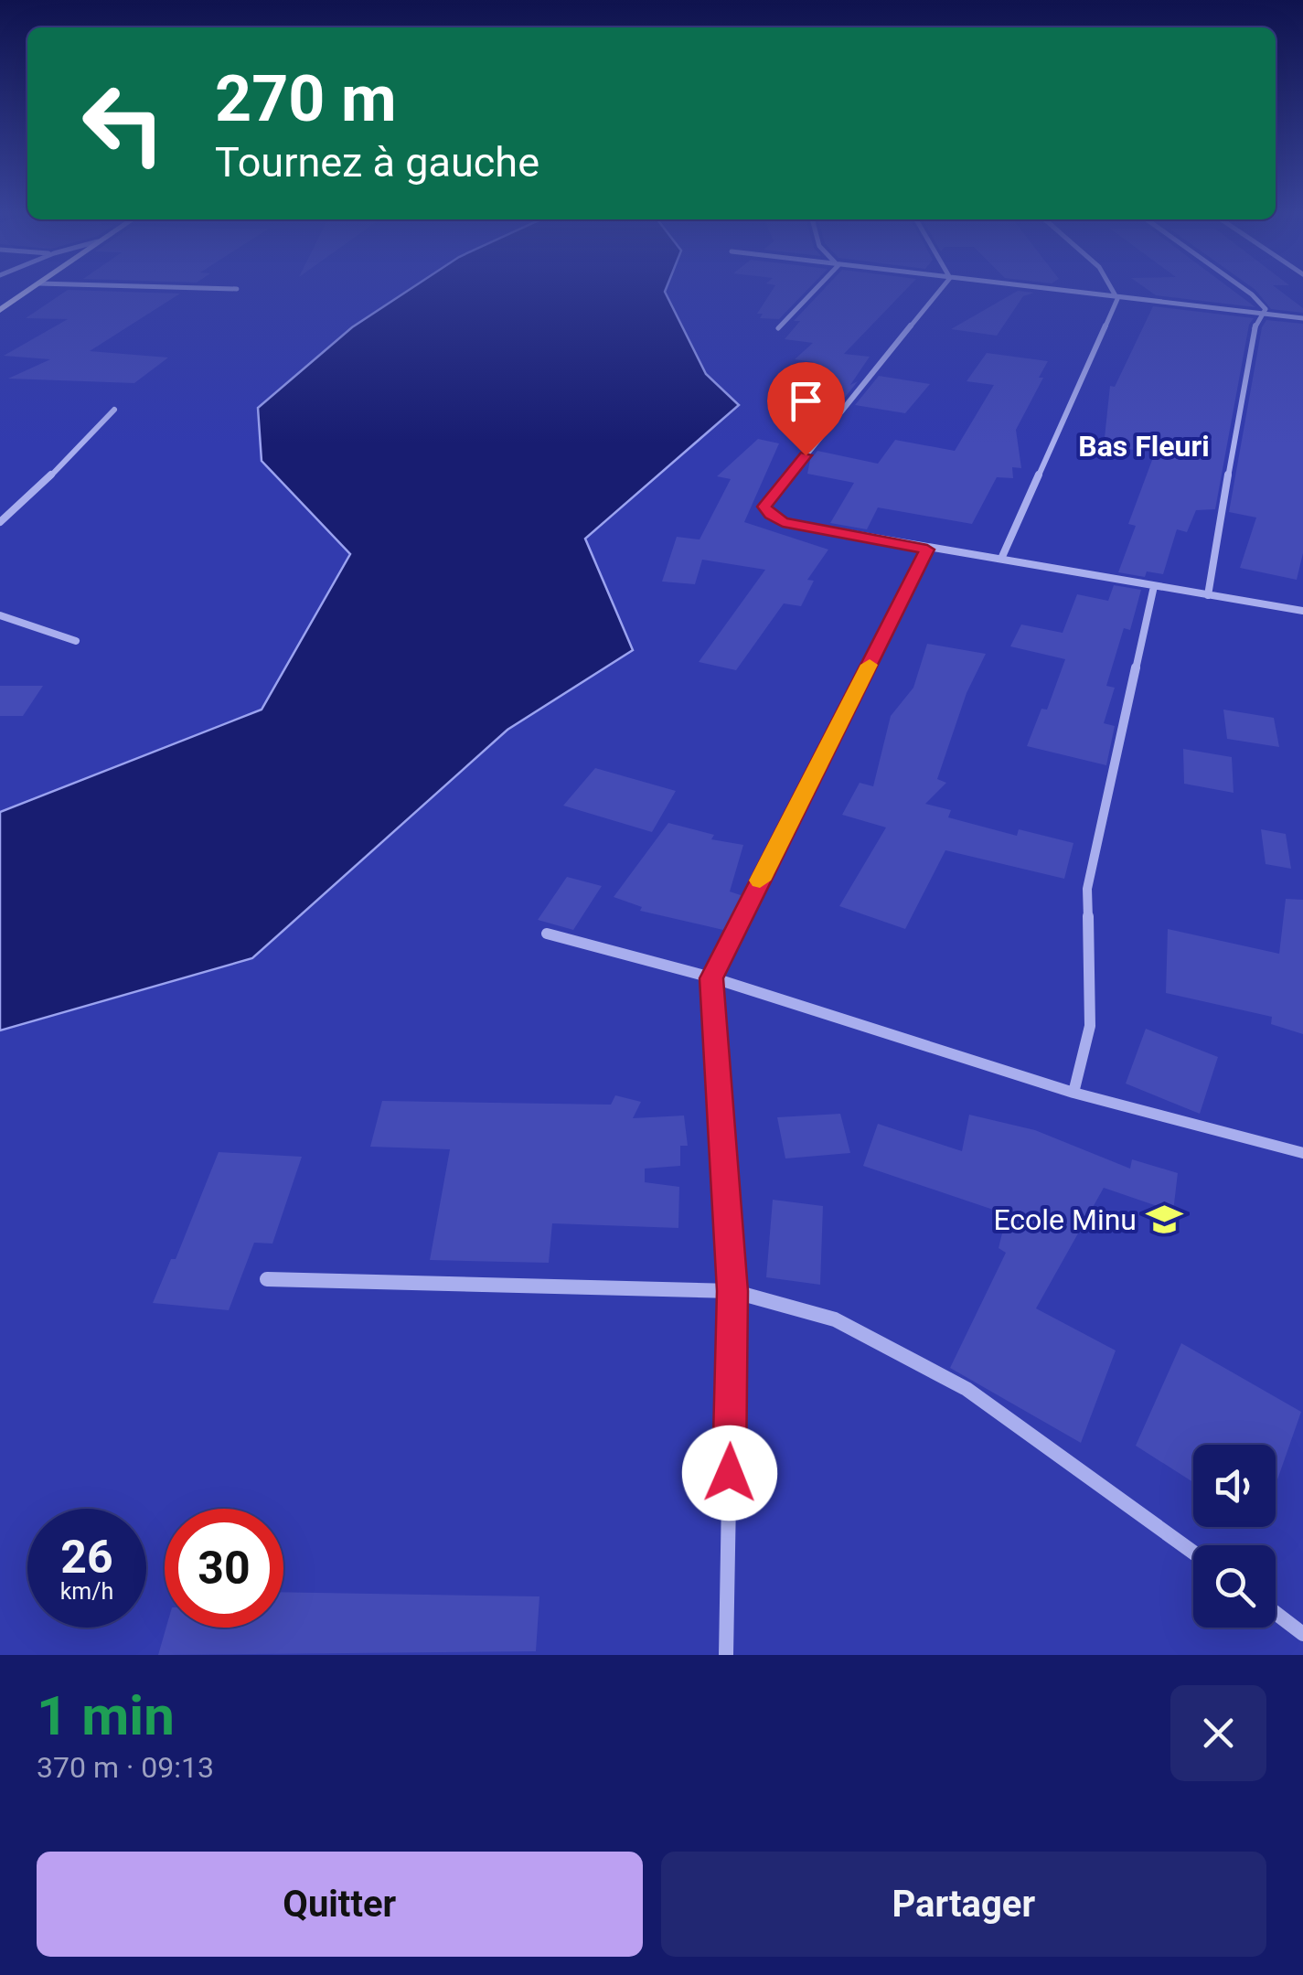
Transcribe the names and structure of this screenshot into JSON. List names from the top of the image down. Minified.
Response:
{"districts":["Bas Fleuri"],"places":{"school or university":["Ecole Minu"]},"page":{"turn":["270 m","Tournez à gauche"],"speed":"26 km/h","limit":"30","heading":["1 min","370 m · 09:13"],"buttons":["Quitter","Partager"]}}
